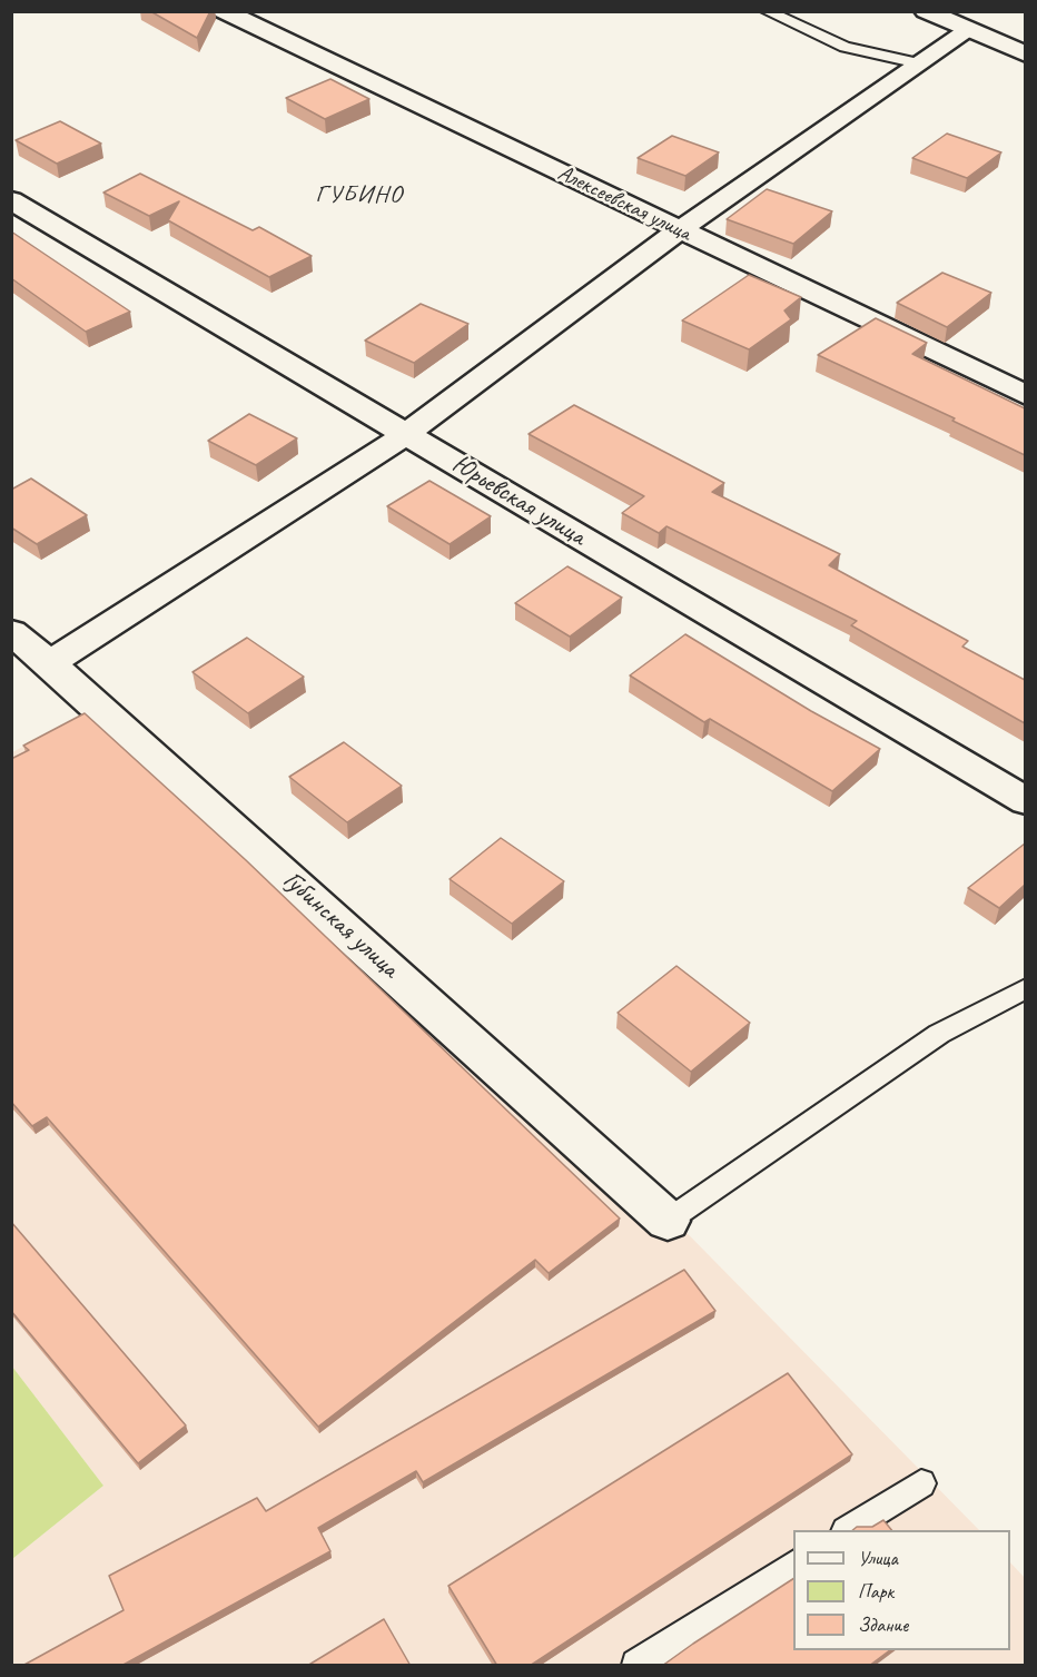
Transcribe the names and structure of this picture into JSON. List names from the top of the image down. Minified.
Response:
{"streets":{"street":["Алексеевская улица","Юрьевская улица","Губинская улица"]},"districts":["ГУБИНО"],"legend":["Улица","Парк","Здание"]}
